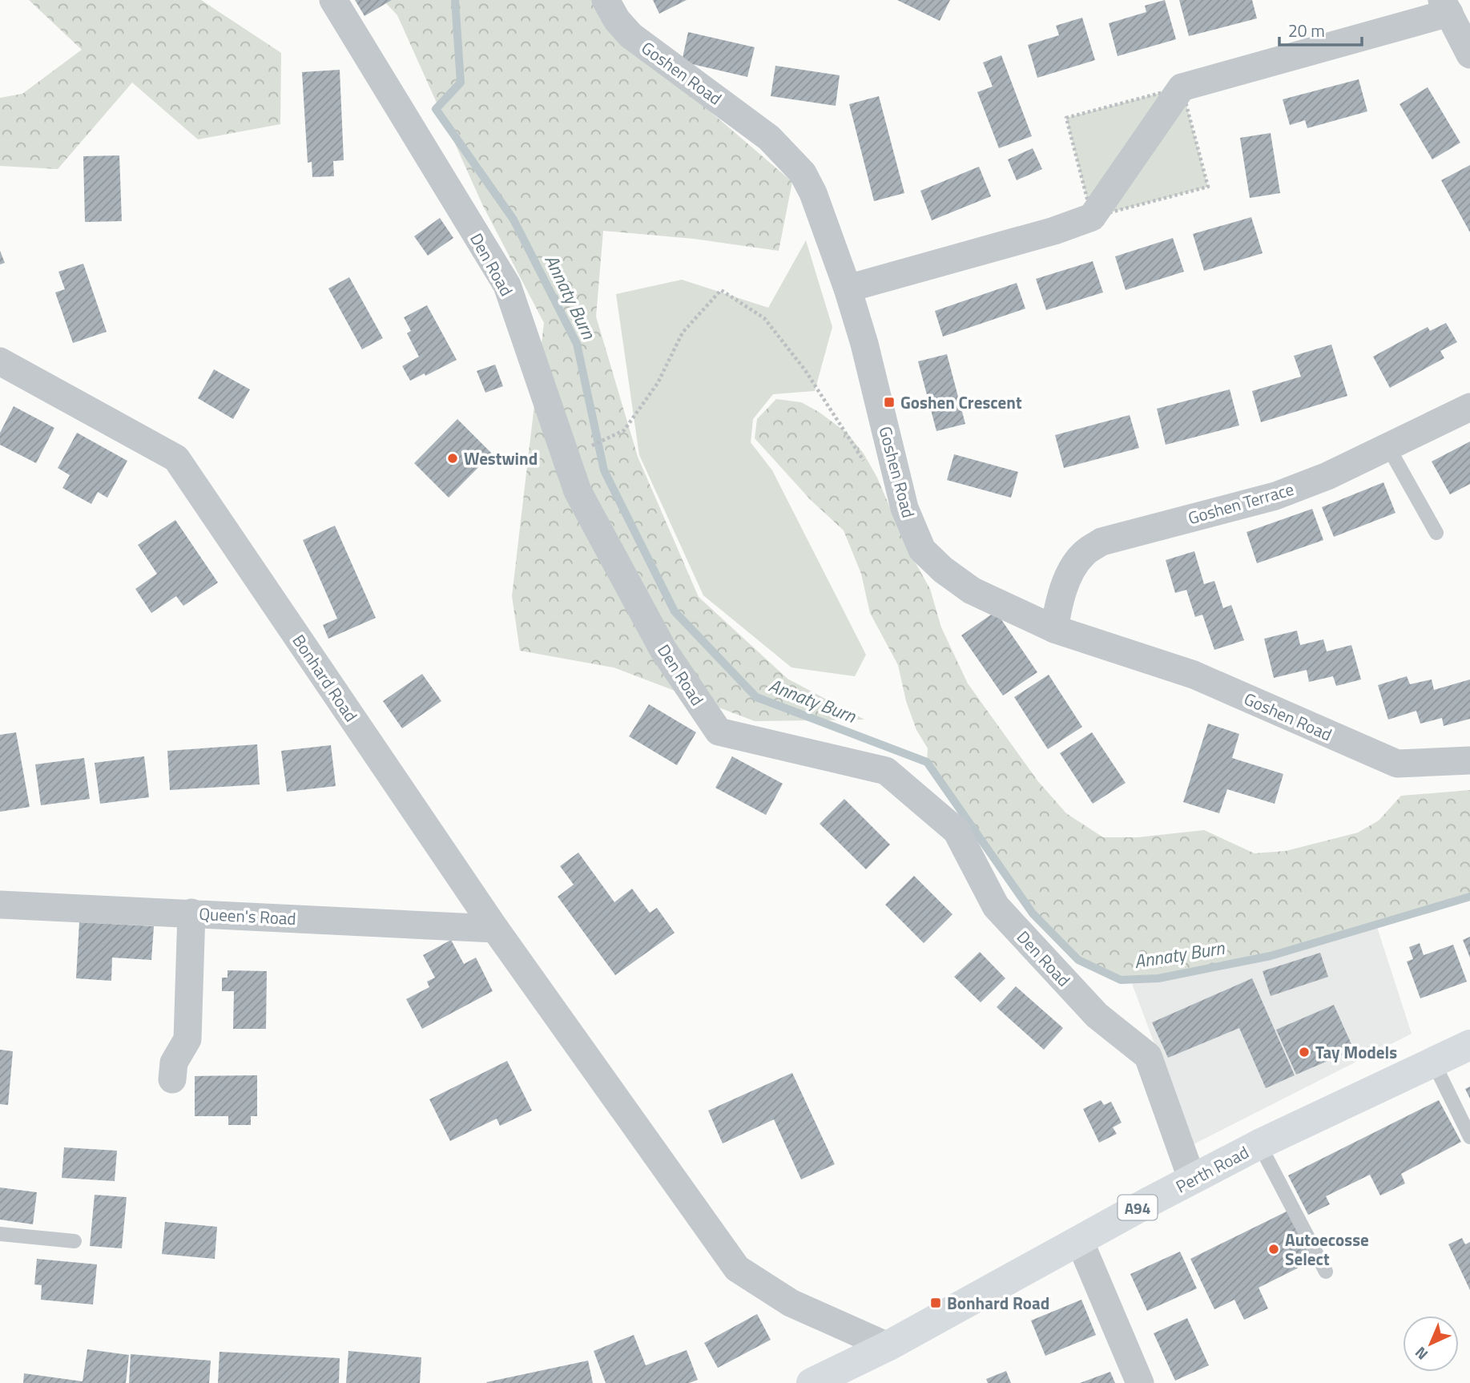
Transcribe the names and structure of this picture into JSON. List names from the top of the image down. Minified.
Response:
{"streets":{"main road":["Perth Road","A94"],"street":["Goshen Road","Den Road","Goshen Terrace","Bonhard Road","Queen's Road"]},"crossings":[["Goshen Road","Goshen Terrace"],["Den Road","Perth Road"],["Bonhard Road","Queen's Road"],["Bonhard Road","Perth Road"]],"water":["Annaty Burn"],"places":{"transit":["Goshen Crescent","Bonhard Road"],"other":["Westwind","Tay Models","Autoecosse Select"]},"scale_bar":"20 m","north":"bottom left"}
